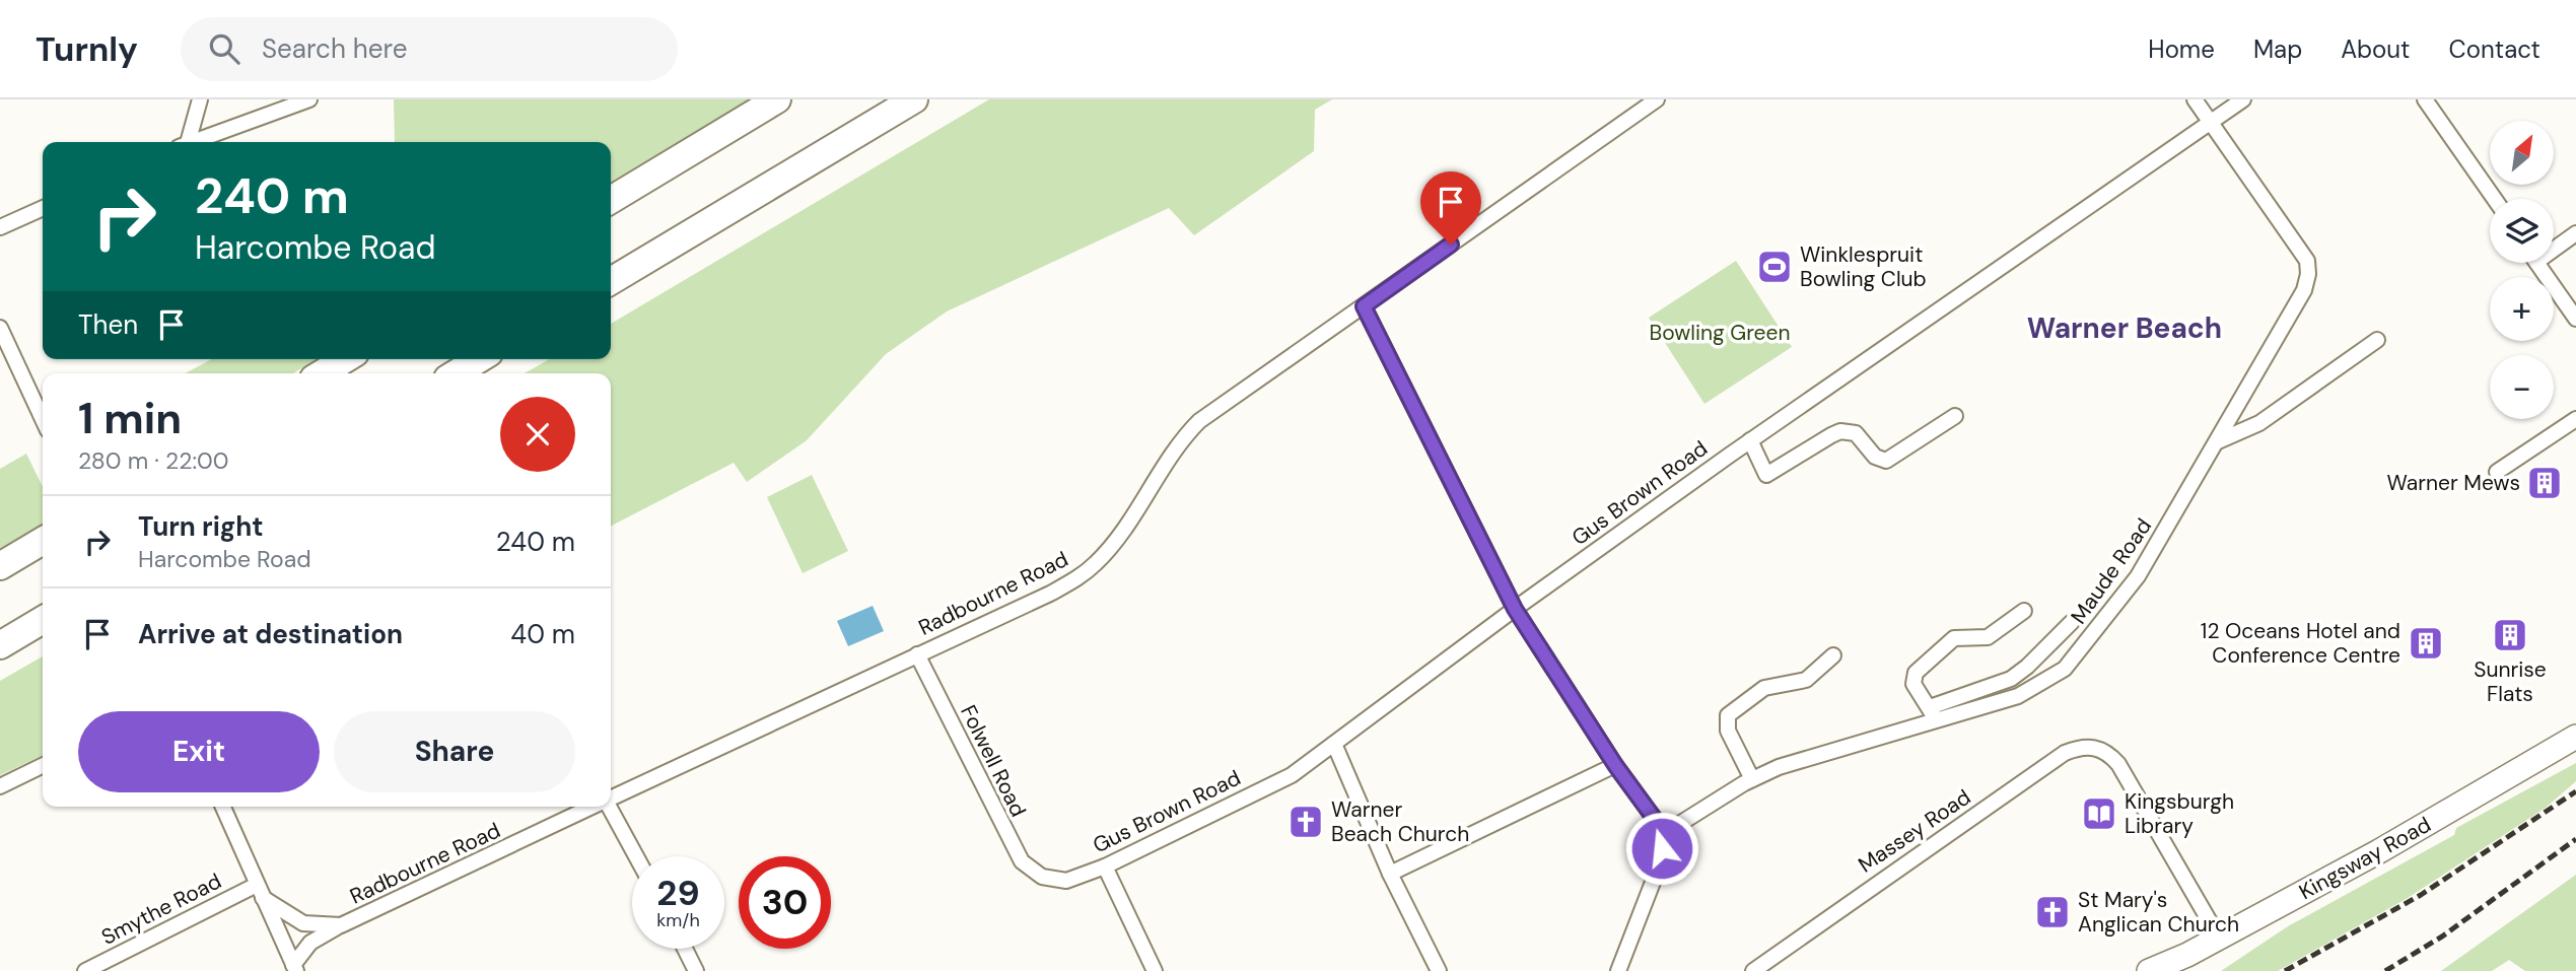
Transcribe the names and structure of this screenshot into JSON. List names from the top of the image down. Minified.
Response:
{"streets":{"main road":["Kingsway Road"],"street":["Gus Brown Road","Maude Road","Radbourne Road","Folwell Road","Massey Road","Smythe Road"]},"crossings":[["Gus Brown Road","Maude Road"],["Gus Brown Road","Folwell Road"],["Radbourne Road","Folwell Road"],["Radbourne Road","Smythe Road"],["Massey Road","Kingsway Road"]],"districts":["Warner Beach"],"parks":["Bowling Green"],"places":{"sports":["Winklespruit Bowling Club"],"building":["Warner Mews","Sunrise Flats","12 Oceans Hotel and Conference Centre"],"library":["Kingsburgh Library"],"church":["Warner Beach Church","St Mary's Anglican Church"]},"north":"top right","page":{"header":"Turnly","search":"Search here","nav":["Home","Map","About","Contact"],"map_buttons":["+","−"],"turn":["240 m","Harcombe Road"],"then":"Then","heading":["1 min","280 m · 22:00"],"list":[{"name":"Turn right","note":"Harcombe Road","value":"240 m"},{"name":"Arrive at destination","value":"40 m"}],"buttons":["Exit","Share"],"speed":"29 km/h","limit":"30"}}
